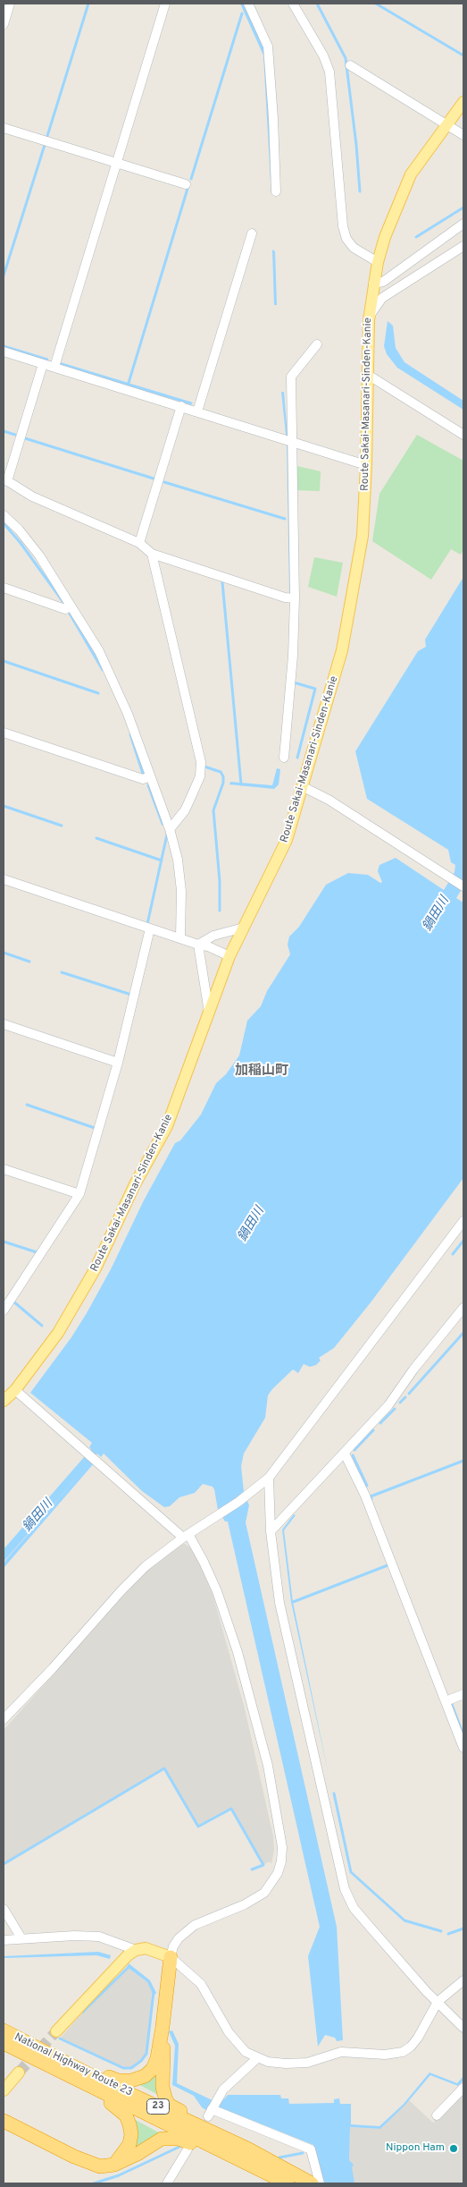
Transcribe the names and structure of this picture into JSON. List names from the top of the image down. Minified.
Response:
{"streets":{"highway":["National Highway Route 23","23"],"main road":["Route Sakai-Masanari-Sinden-Kanie"]},"crossings":[["National Highway Route 23","23"]],"districts":["加稲山町"],"water":["鍋田川"],"places":["Nippon Ham"]}
